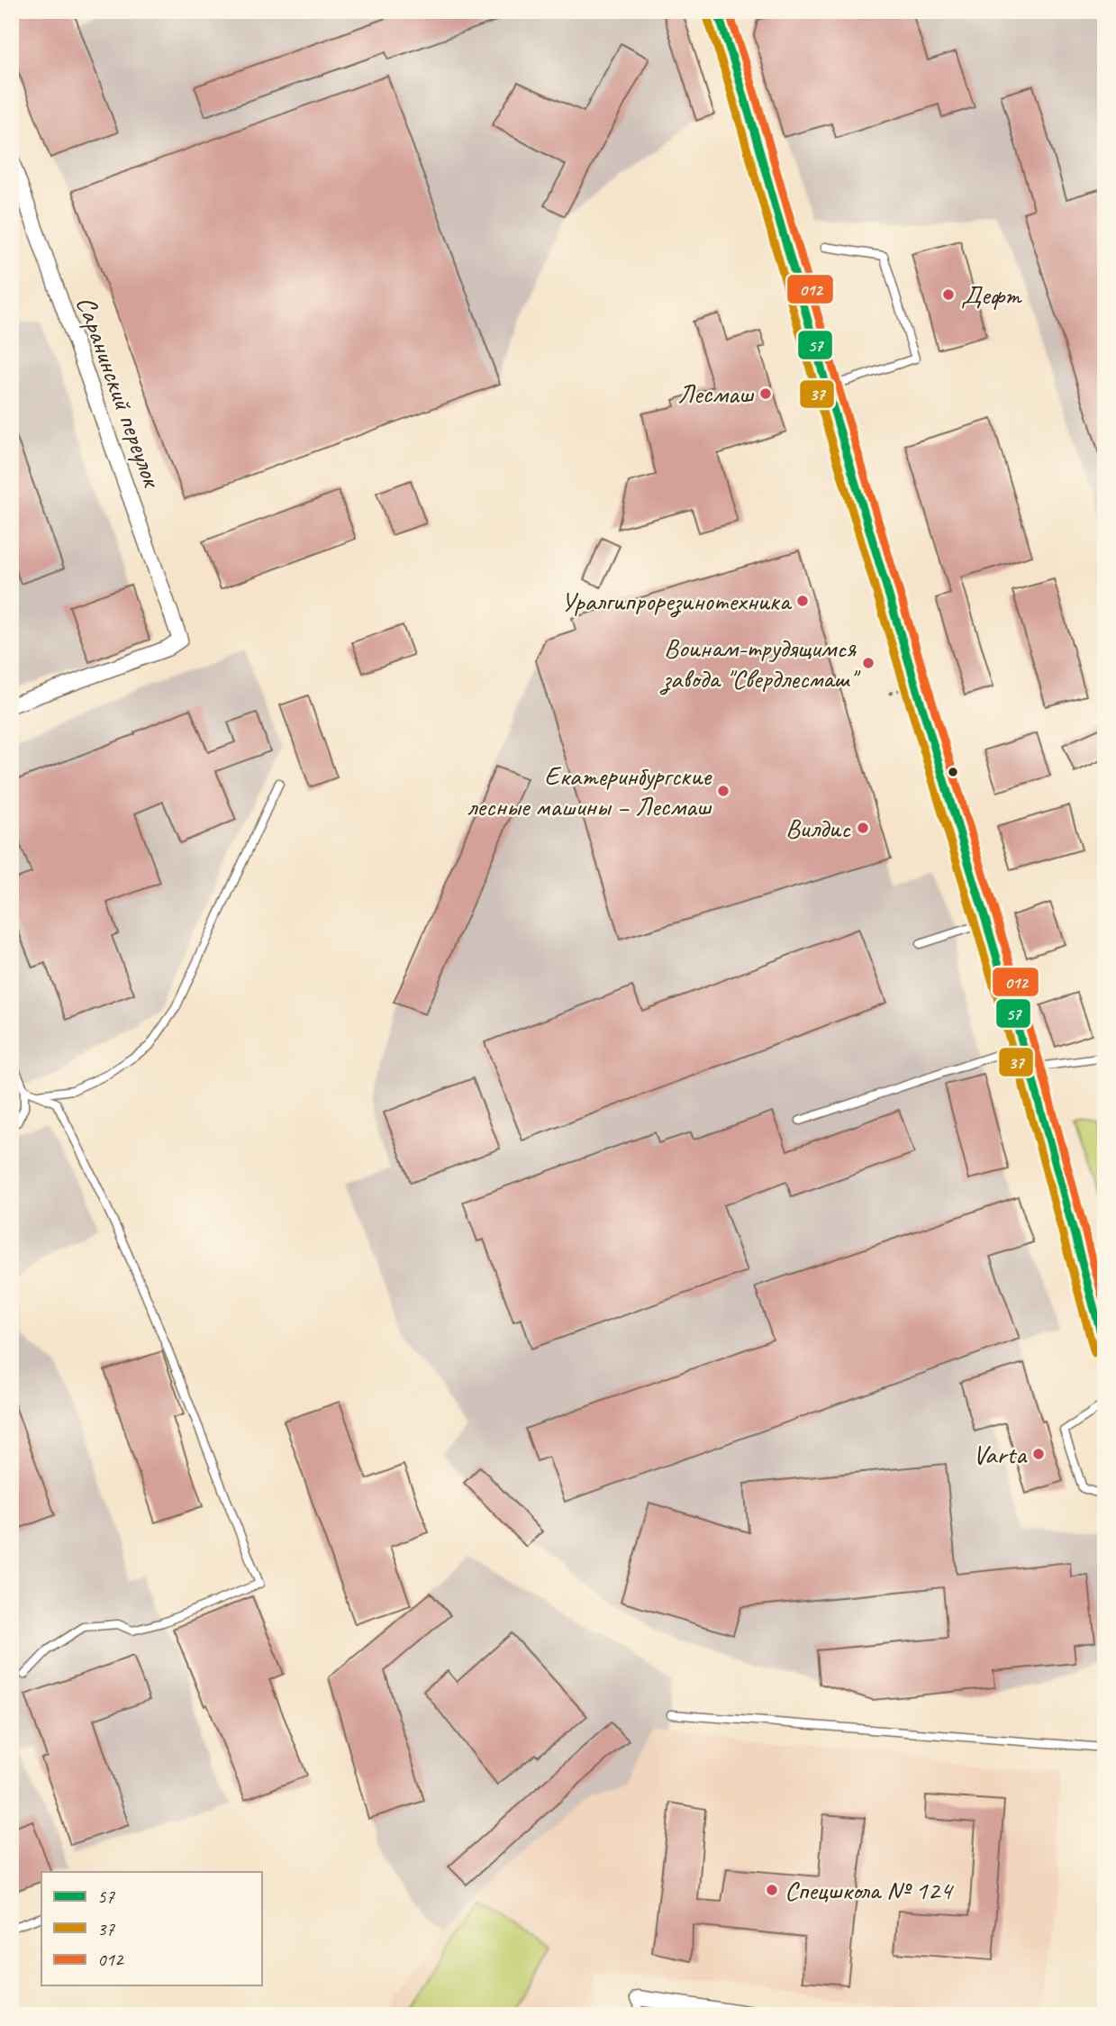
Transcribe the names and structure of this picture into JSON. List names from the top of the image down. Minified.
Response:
{"streets":{"street":["Саранинский переулок"]},"places":["Дефт","Лесмаш","Уралгипрорезинотехника","Воинам-трудящимся завода \"Свердлесмаш\"","Екатеринбургские лесные машины – Лесмаш","Вилдис","Varta","Спецшкола № 124"],"lines":["transit line 57","transit line 012","transit line 37"],"legend":["57","37","012"]}
